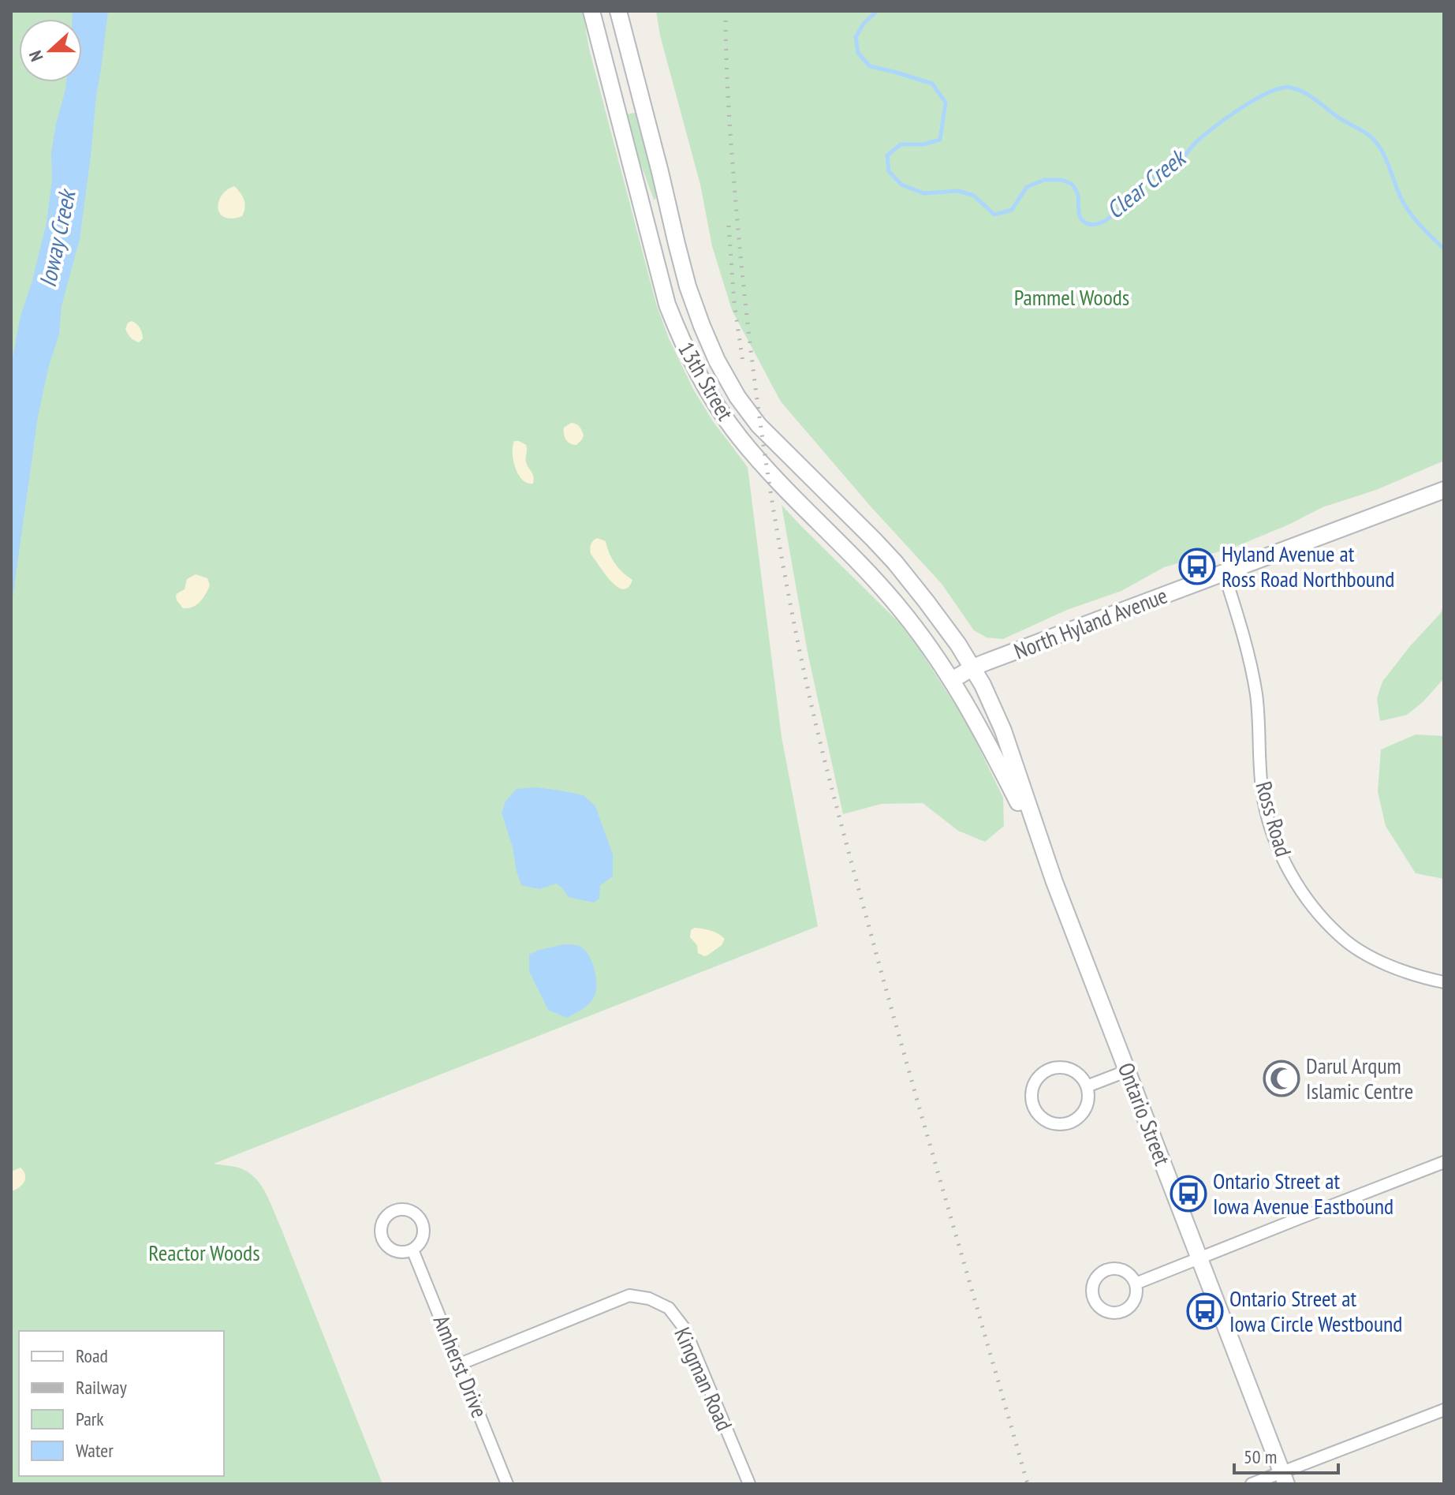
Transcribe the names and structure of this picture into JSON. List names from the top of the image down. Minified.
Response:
{"streets":{"main road":["13th Street","North Hyland Avenue","Ontario Street"],"street":["Ross Road","Amherst Drive","Kingman Road"]},"crossings":[["13th Street","North Hyland Avenue"],["13th Street","Ontario Street"],["North Hyland Avenue","Ross Road"],["North Hyland Avenue","Ontario Street"],["Amherst Drive","Kingman Road"]],"water":["Clear Creek","Ioway Creek"],"parks":["Pammel Woods","Reactor Woods"],"places":{"bus stop":["Hyland Avenue at Ross Road Northbound","Ontario Street at Iowa Avenue Eastbound","Ontario Street at Iowa Circle Westbound"],"mosque":["Darul Arqum Islamic Centre"]},"legend":["Road","Railway","Park","Water"],"scale_bar":"50 m","north":"left"}
